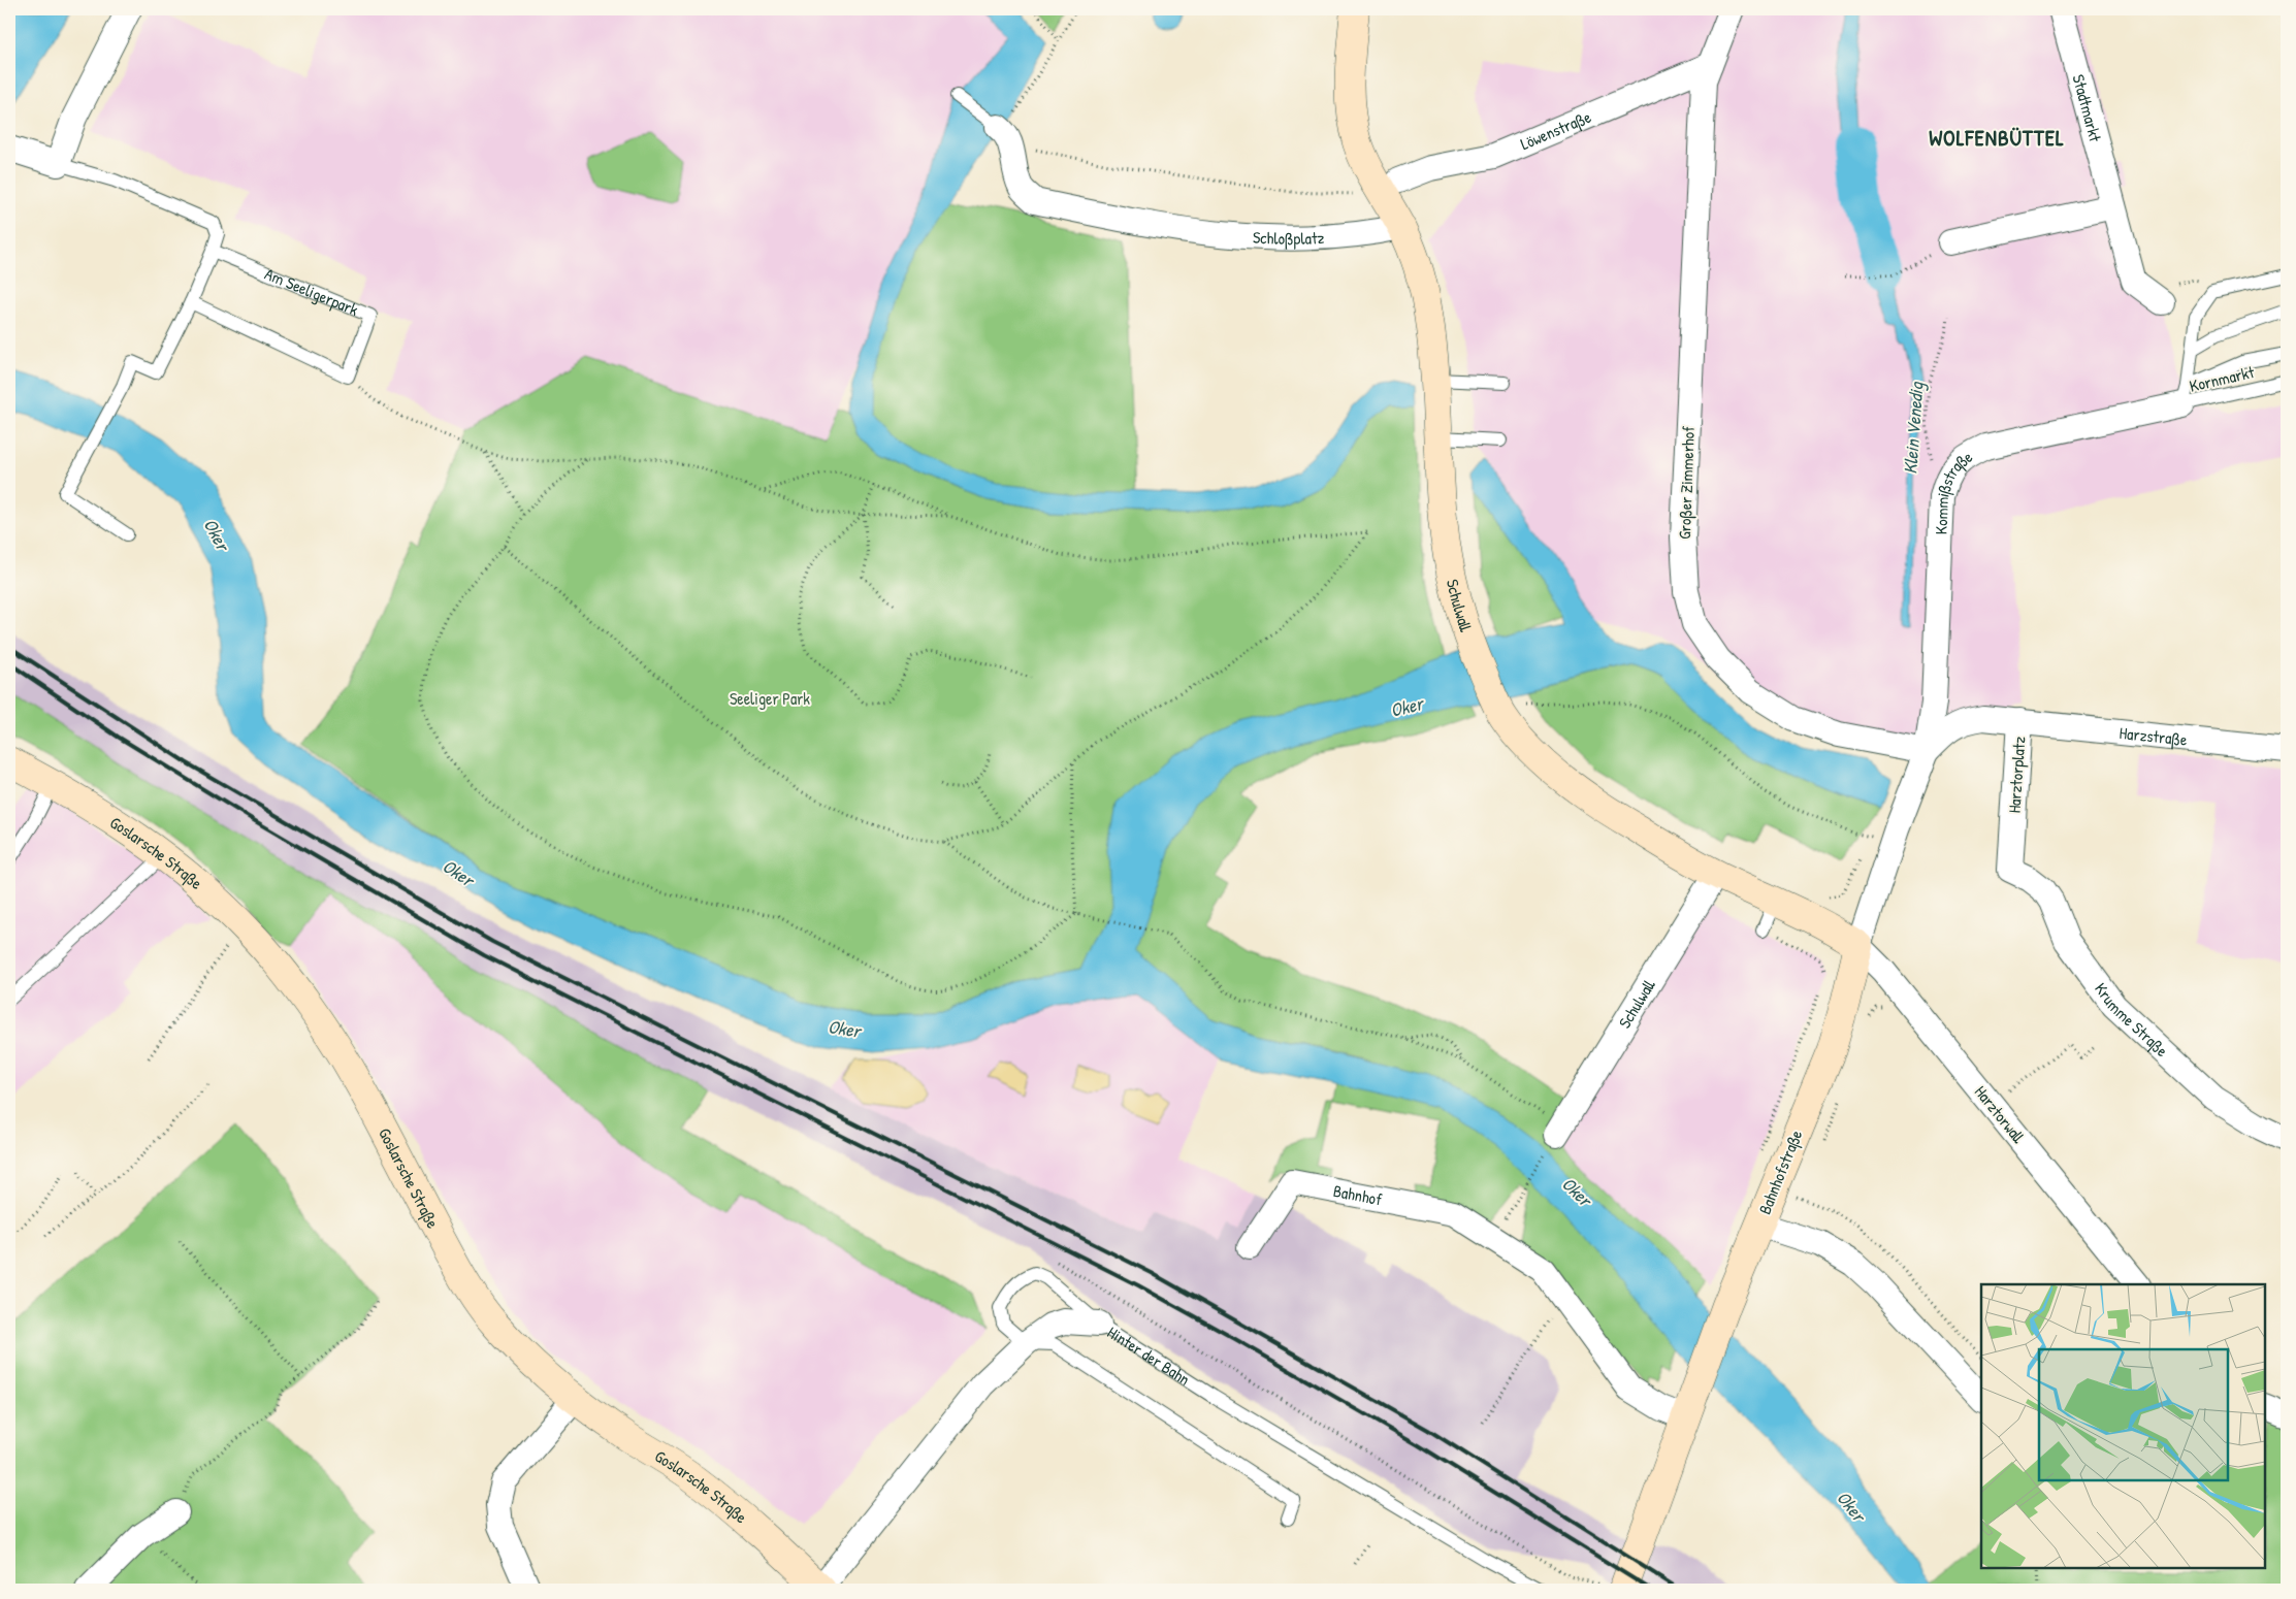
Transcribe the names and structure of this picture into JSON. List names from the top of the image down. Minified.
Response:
{"streets":{"street":["Stadtmarkt","Löwenstraße","Schloßplatz","Großer Zimmerhof","Kommißstraße","Schulwall","Harzstraße","Harztorplatz","Goslarsche Straße","Krumme Straße","Harztorwall","Bahnhofstraße","Bahnhof","Hinter der Bahn"],"lane":["Am Seeligerpark","Kornmarkt"]},"crossings":[["Löwenstraße","Großer Zimmerhof"],["Schloßplatz","Schulwall"],["Kornmarkt","Kommißstraße"],["Großer Zimmerhof","Kommißstraße"],["Großer Zimmerhof","Harztorplatz"],["Großer Zimmerhof","Bahnhofstraße"],["Kommißstraße","Harztorplatz"],["Kommißstraße","Bahnhofstraße"],["Schulwall","Harztorwall"],["Schulwall","Bahnhofstraße"],["Harzstraße","Harztorplatz"],["Harztorplatz","Krumme Straße"],["Harztorplatz","Bahnhofstraße"],["Goslarsche Straße","Hinter der Bahn"],["Harztorwall","Bahnhofstraße"],["Bahnhofstraße","Bahnhof"]],"districts":["WOLFENBÜTTEL"],"water":["Klein Venedig","Oker"],"parks":["Seeliger Park"]}
